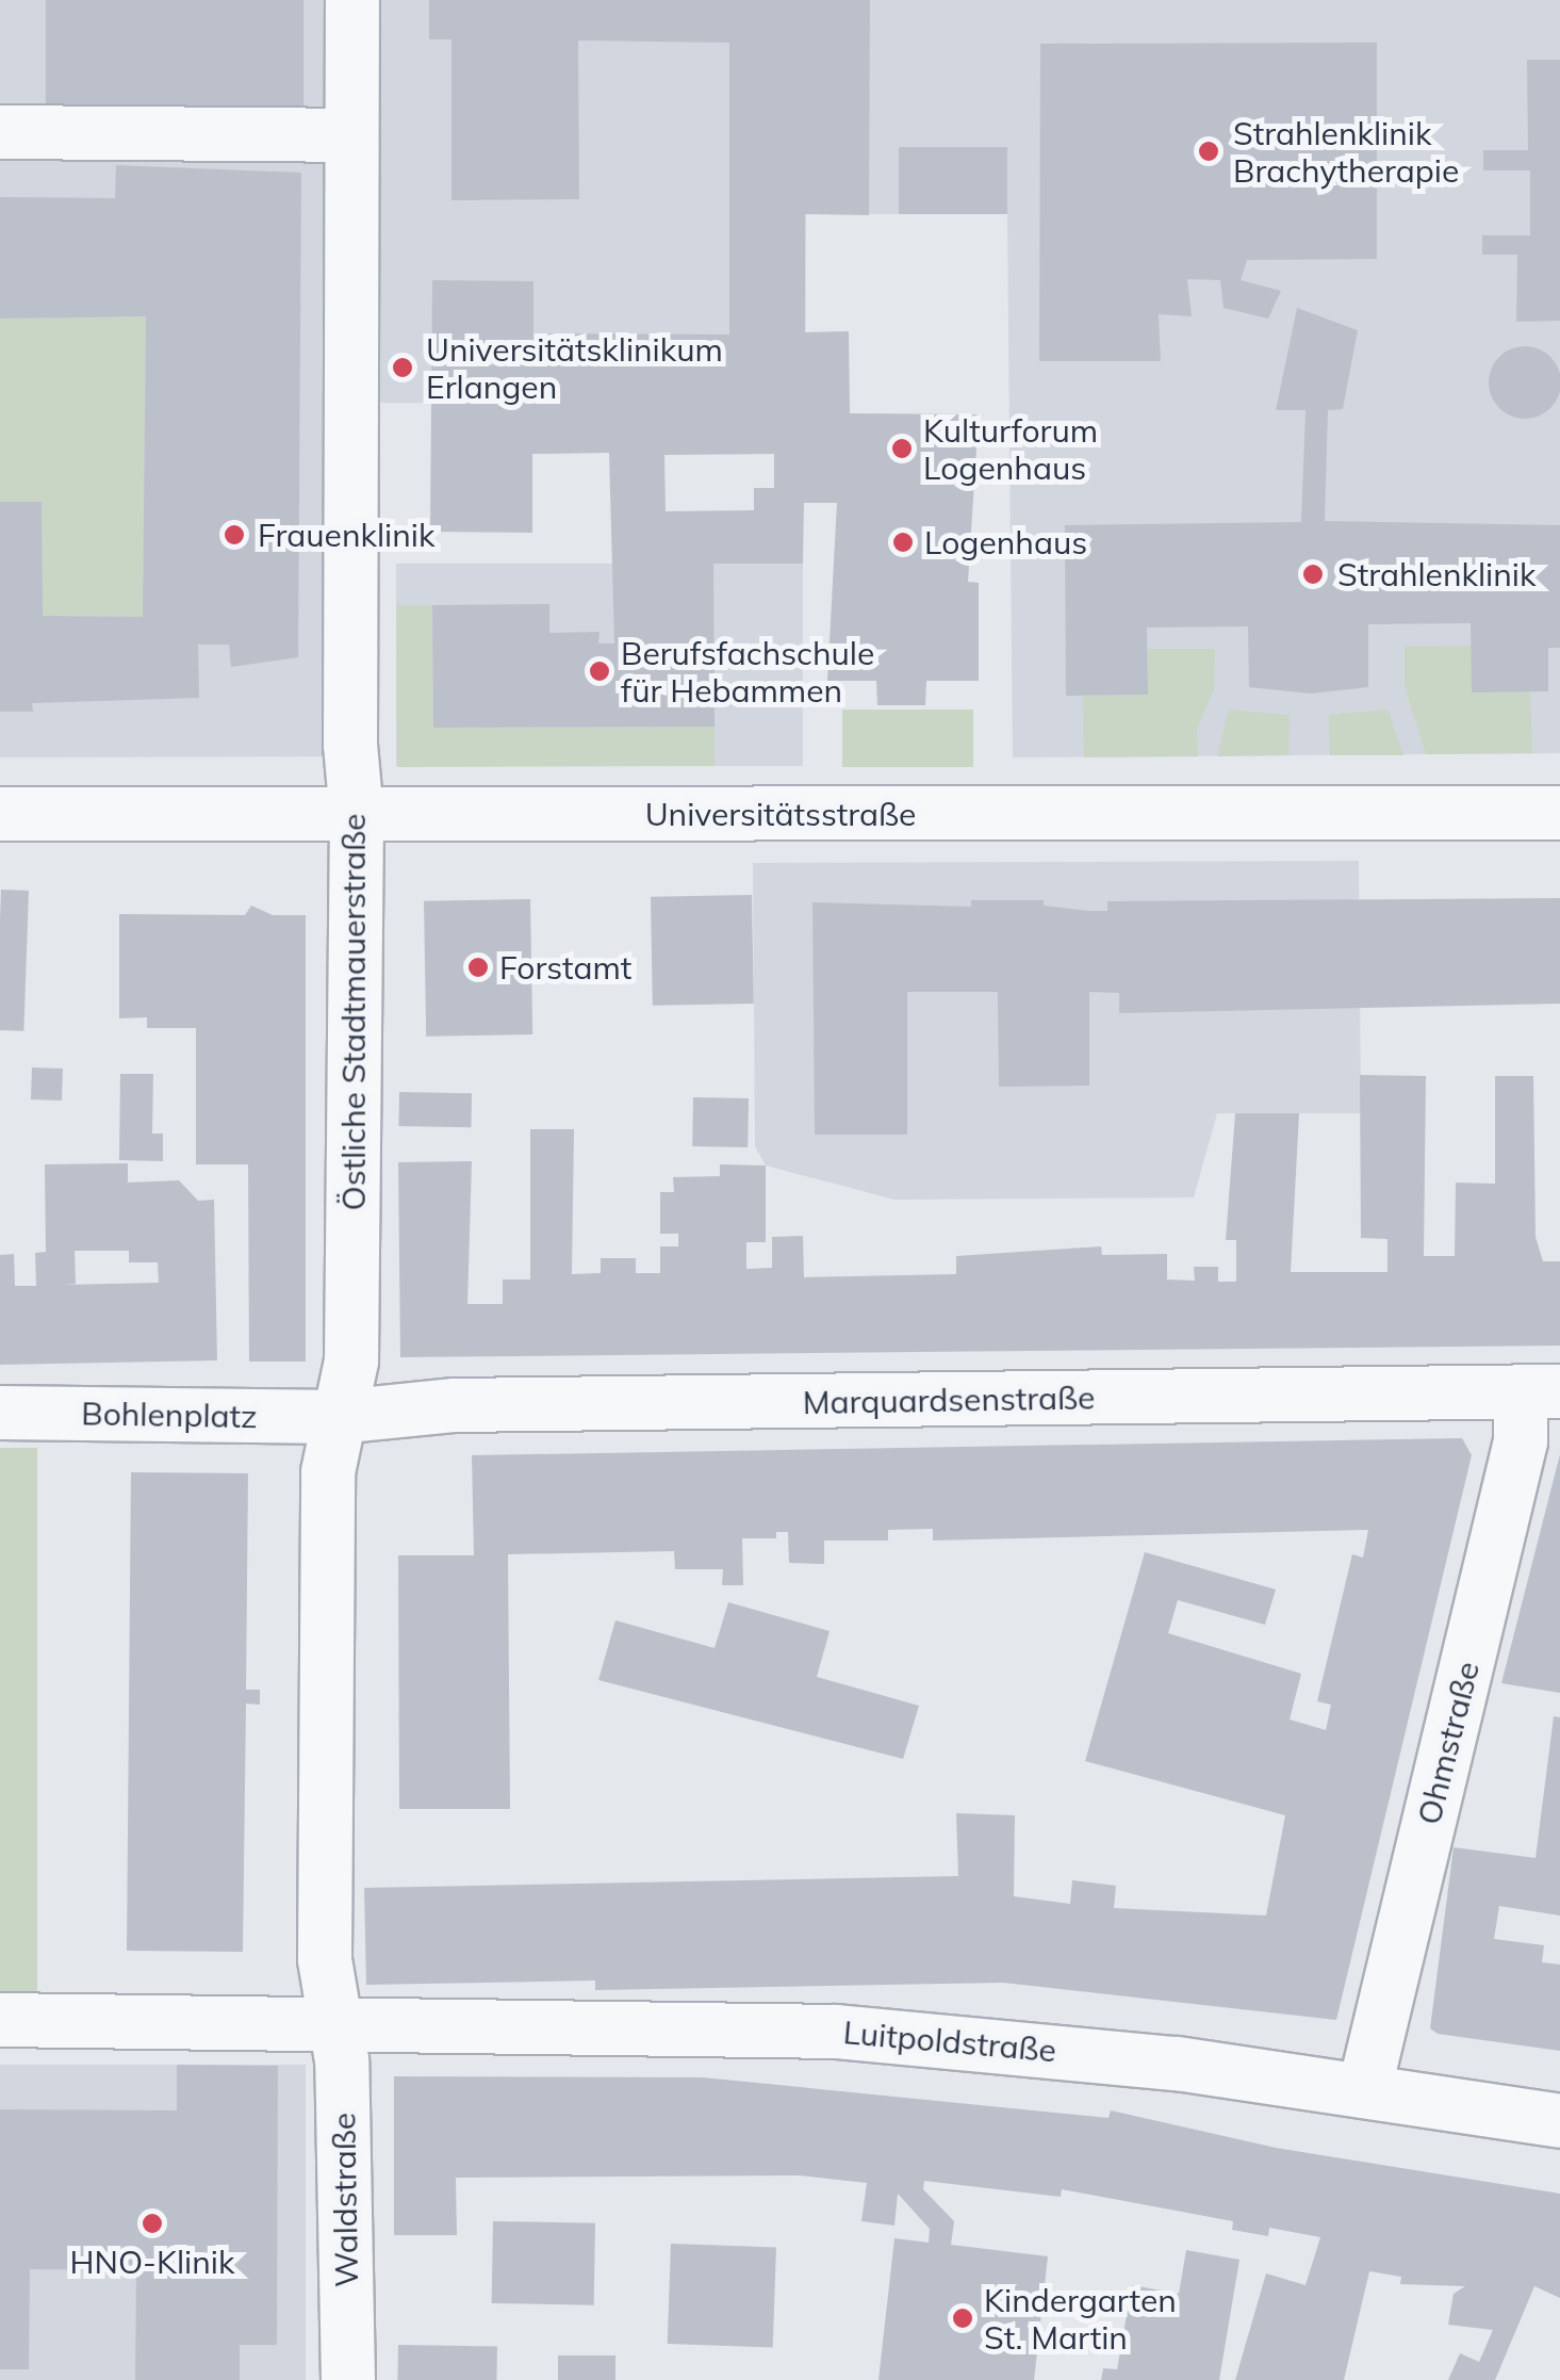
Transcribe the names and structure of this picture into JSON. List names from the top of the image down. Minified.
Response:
{"streets":{"street":["Universitätsstraße","Östliche Stadtmauerstraße","Marquardsenstraße","Bohlenplatz","Ohmstraße","Luitpoldstraße","Waldstraße"]},"crossings":[["Universitätsstraße","Östliche Stadtmauerstraße"],["Östliche Stadtmauerstraße","Marquardsenstraße"],["Östliche Stadtmauerstraße","Bohlenplatz"],["Östliche Stadtmauerstraße","Luitpoldstraße"],["Östliche Stadtmauerstraße","Waldstraße"],["Marquardsenstraße","Bohlenplatz"],["Marquardsenstraße","Ohmstraße"],["Ohmstraße","Luitpoldstraße"],["Luitpoldstraße","Waldstraße"]],"places":["Strahlenklinik Brachytherapie","Universitätsklinikum Erlangen","Kulturforum Logenhaus","Frauenklinik","Logenhaus","Strahlenklinik","Berufsfachschule für Hebammen","Forstamt","HNO-Klinik","Kindergarten St. Martin"]}
